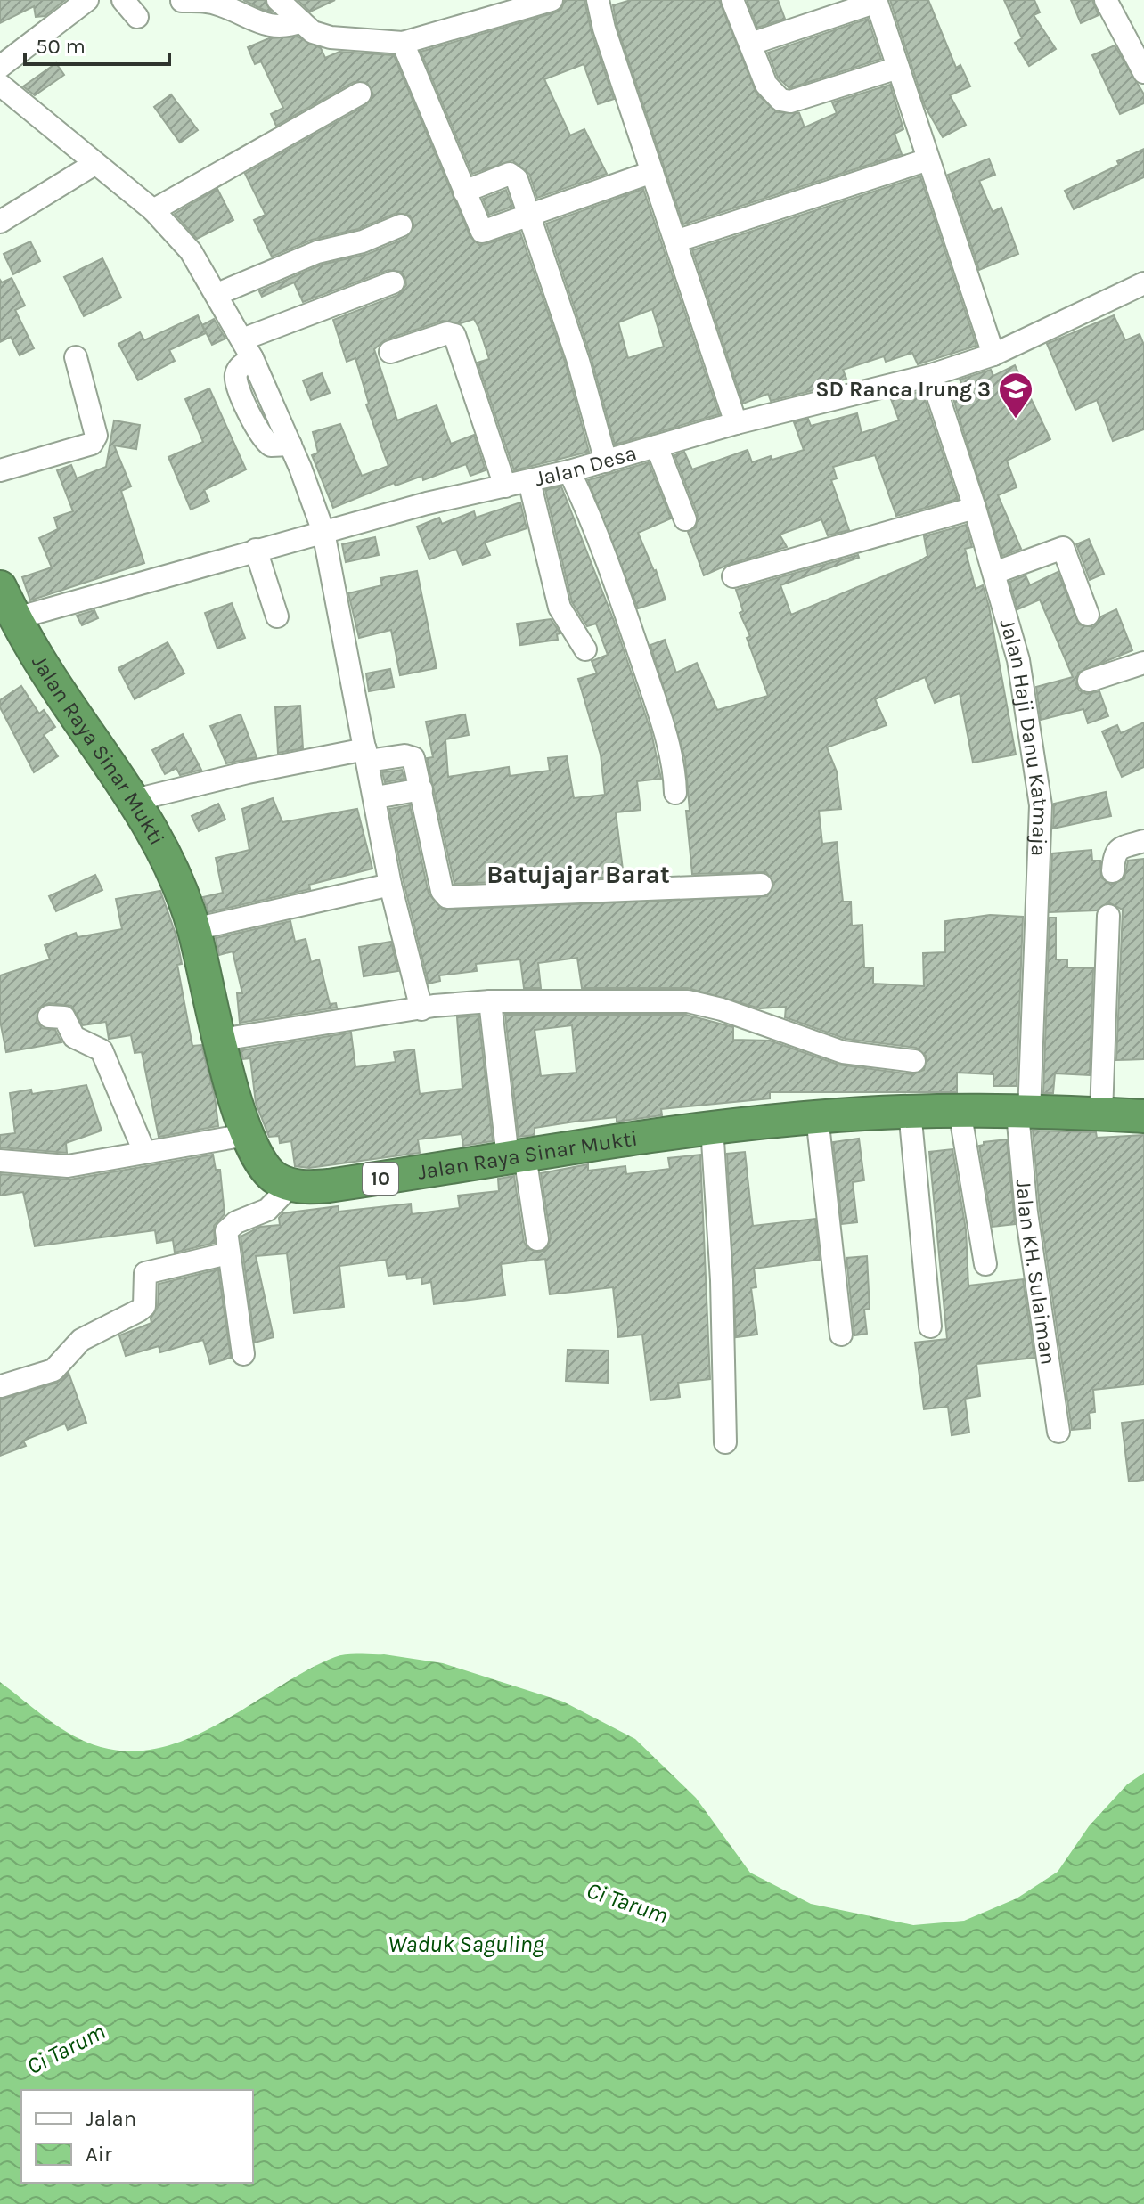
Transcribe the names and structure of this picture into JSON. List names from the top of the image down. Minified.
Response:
{"streets":{"highway":["Jalan Raya Sinar Mukti","10"],"street":["Jalan Desa","Jalan Haji Danu Katmaja","Jalan KH. Sulaiman"]},"crossings":[["Jalan Desa","Jalan Haji Danu Katmaja"],["Jalan Desa","Jalan Raya Sinar Mukti"],["Jalan Haji Danu Katmaja","Jalan Raya Sinar Mukti"],["Jalan Haji Danu Katmaja","Jalan KH. Sulaiman"],["Jalan Raya Sinar Mukti","Jalan KH. Sulaiman"]],"districts":["Batujajar Barat"],"water":["Ci Tarum","Waduk Saguling"],"places":{"school or university":["SD Ranca Irung 3"]},"legend":["Jalan","Air"],"scale_bar":"50 m"}
